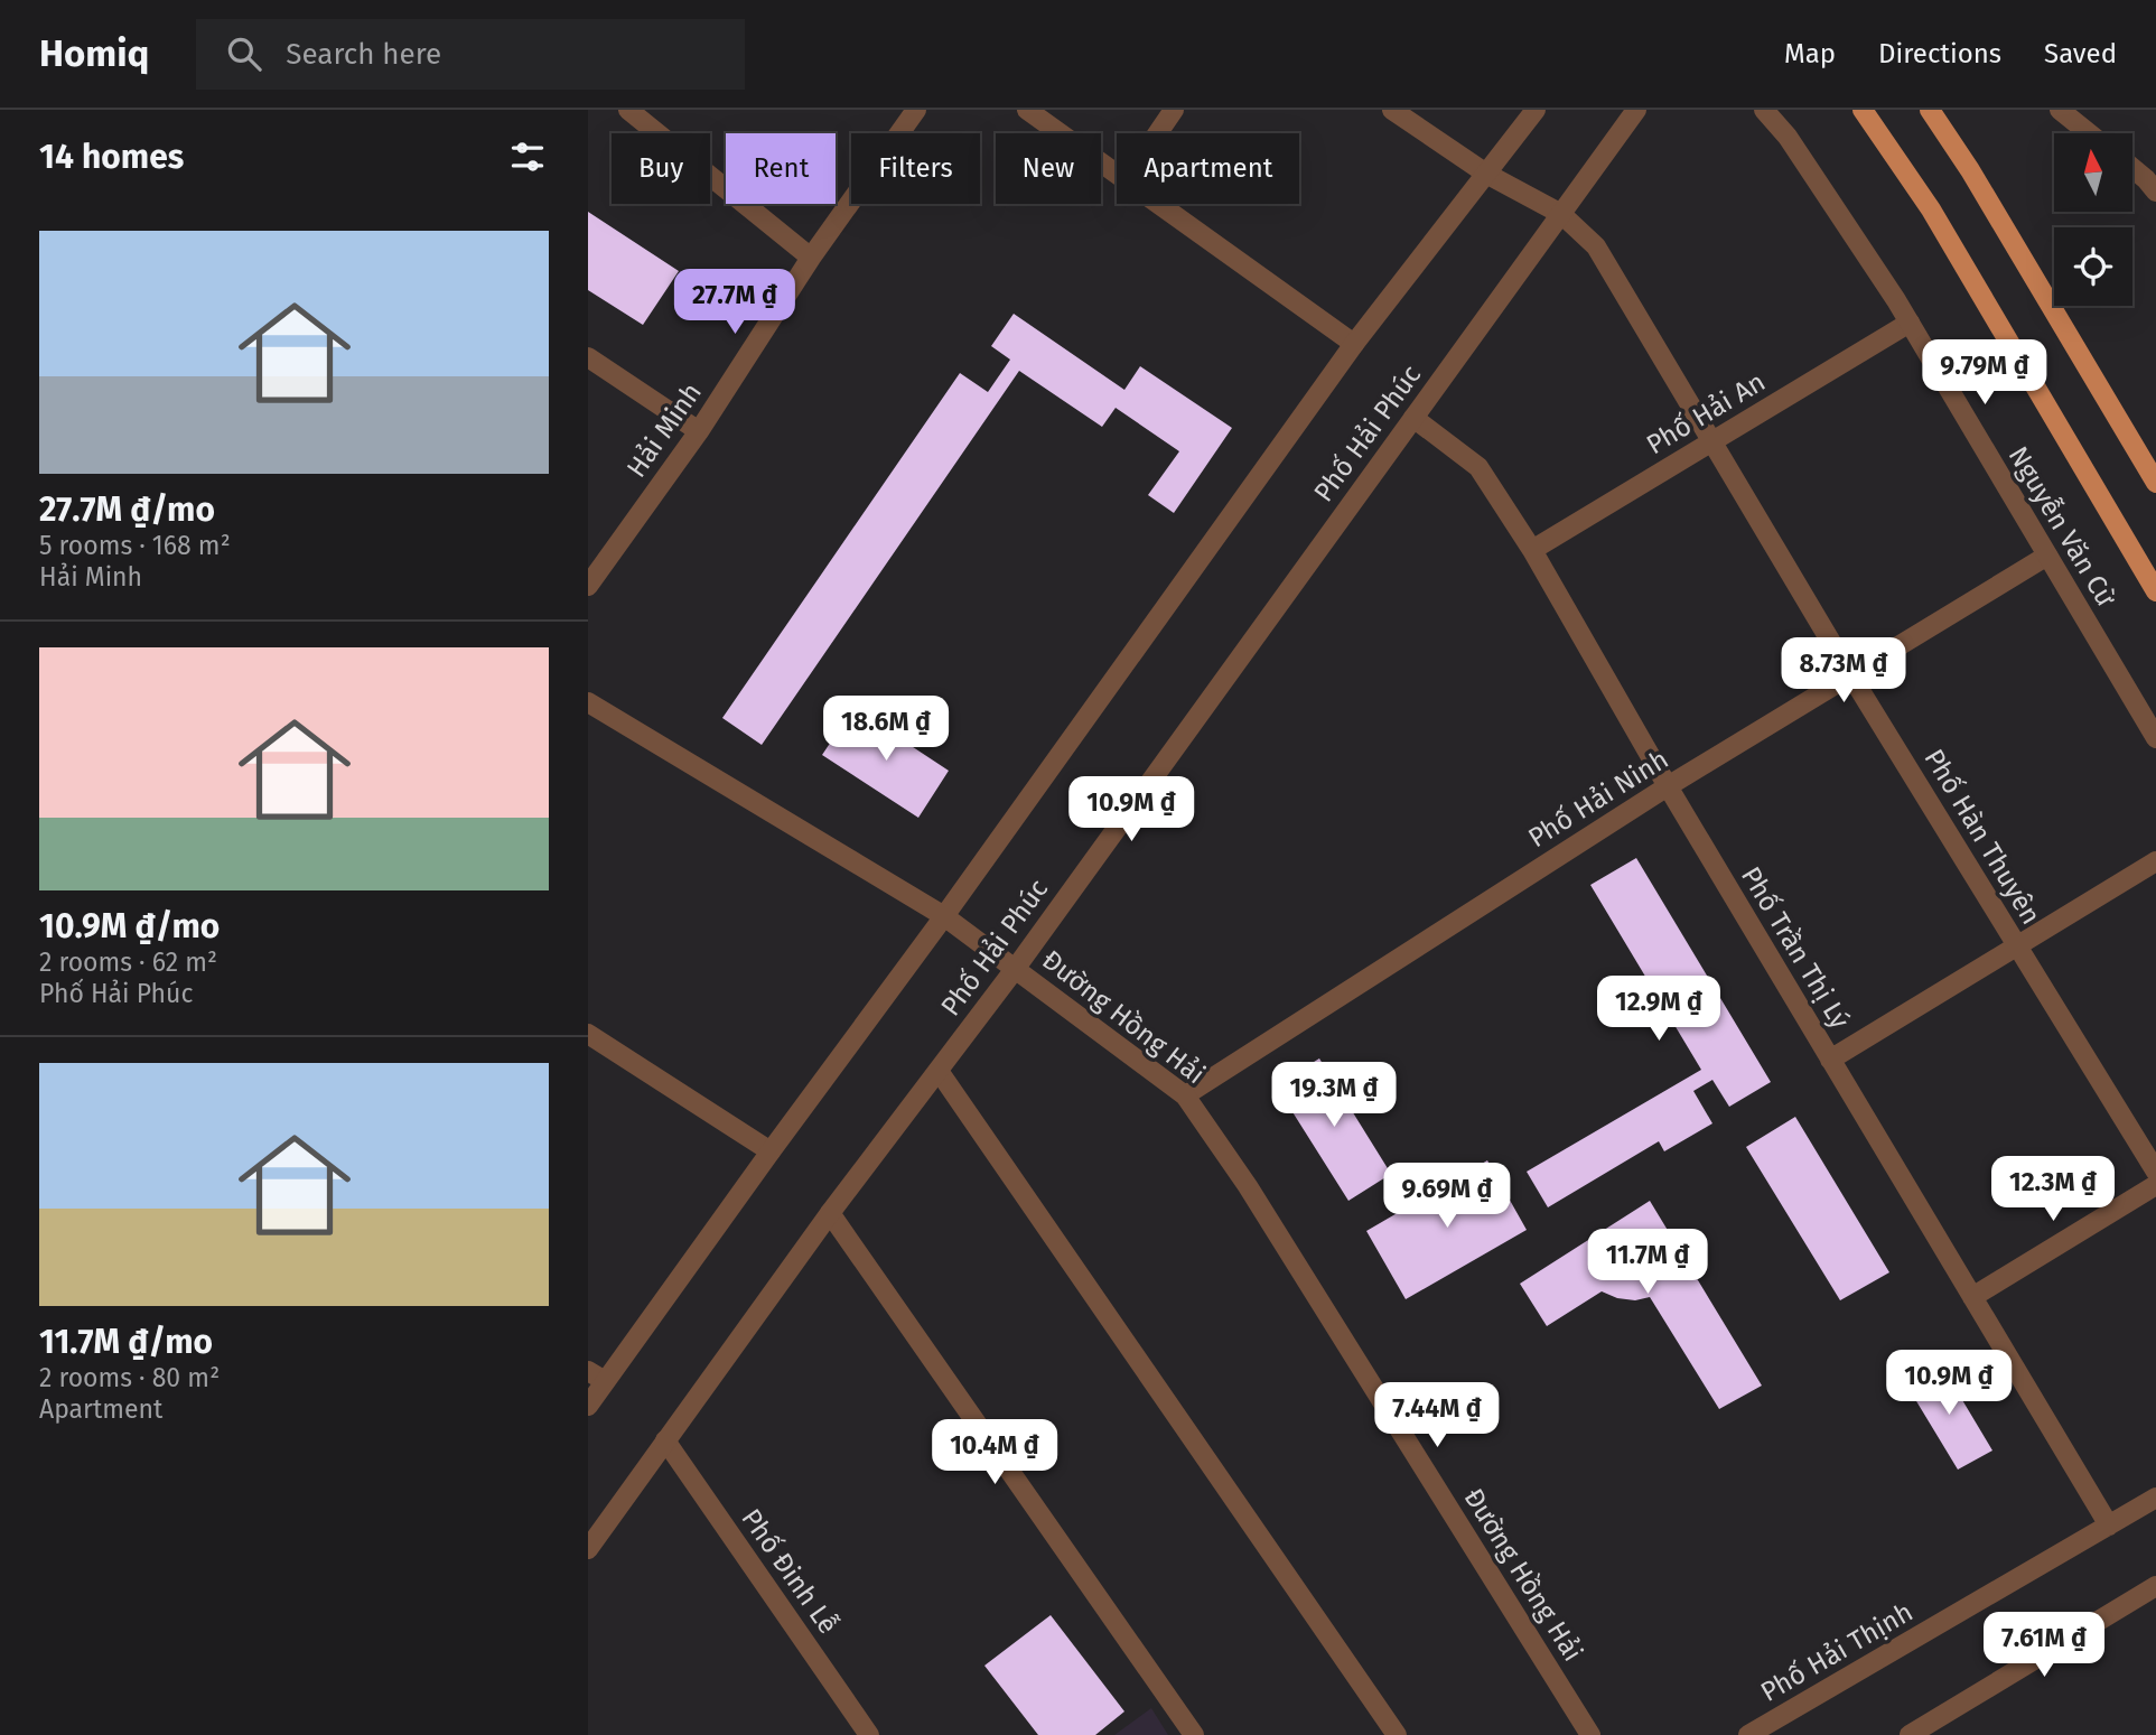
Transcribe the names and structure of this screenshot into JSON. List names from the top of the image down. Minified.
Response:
{"streets":{"main road":["Nguyễn Văn Cừ"],"street":["Phố Hải An","Hải Minh","Phố Hải Phúc","Phố Hải Ninh","Phố Hàn Thuyên","Phố Trần Thị Lý","Đường Hồng Hải","Phố Đinh Lễ","Phố Hải Thịnh"]},"crossings":[["Phố Hải An","Nguyễn Văn Cừ"],["Phố Hải An","Phố Hàn Thuyên"],["Phố Hải An","Phố Trần Thị Lý"],["Phố Hải Phúc","Phố Hàn Thuyên"],["Phố Hải Phúc","Phố Trần Thị Lý"],["Phố Hải Phúc","Đường Hồng Hải"],["Phố Hải Phúc","Phố Đinh Lễ"],["Nguyễn Văn Cừ","Phố Hải Ninh"],["Phố Hải Ninh","Phố Hàn Thuyên"],["Phố Hải Ninh","Phố Trần Thị Lý"],["Phố Hải Ninh","Đường Hồng Hải"],["Phố Trần Thị Lý","Phố Hải Thịnh"]],"north":"top","page":{"header":"Homiq","search":"Search here","nav":["Map","Directions","Saved"],"heading":"14 homes","chip":["Buy","Rent","Filters","New","Apartment"],"list":[{"name":"27.7M ₫/mo","note":"5 rooms · 168 m² · Hải Minh"},{"name":"10.9M ₫/mo","note":"2 rooms · 62 m² · Phố Hải Phúc"},{"name":"11.7M ₫/mo","note":"2 rooms · 80 m² · Apartment"}],"price":["27.7M ₫","9.79M ₫","8.73M ₫","18.6M ₫","10.9M ₫","12.9M ₫","19.3M ₫","12.3M ₫","9.69M ₫","11.7M ₫","10.9M ₫","7.44M ₫","10.4M ₫","7.61M ₫"]}}
